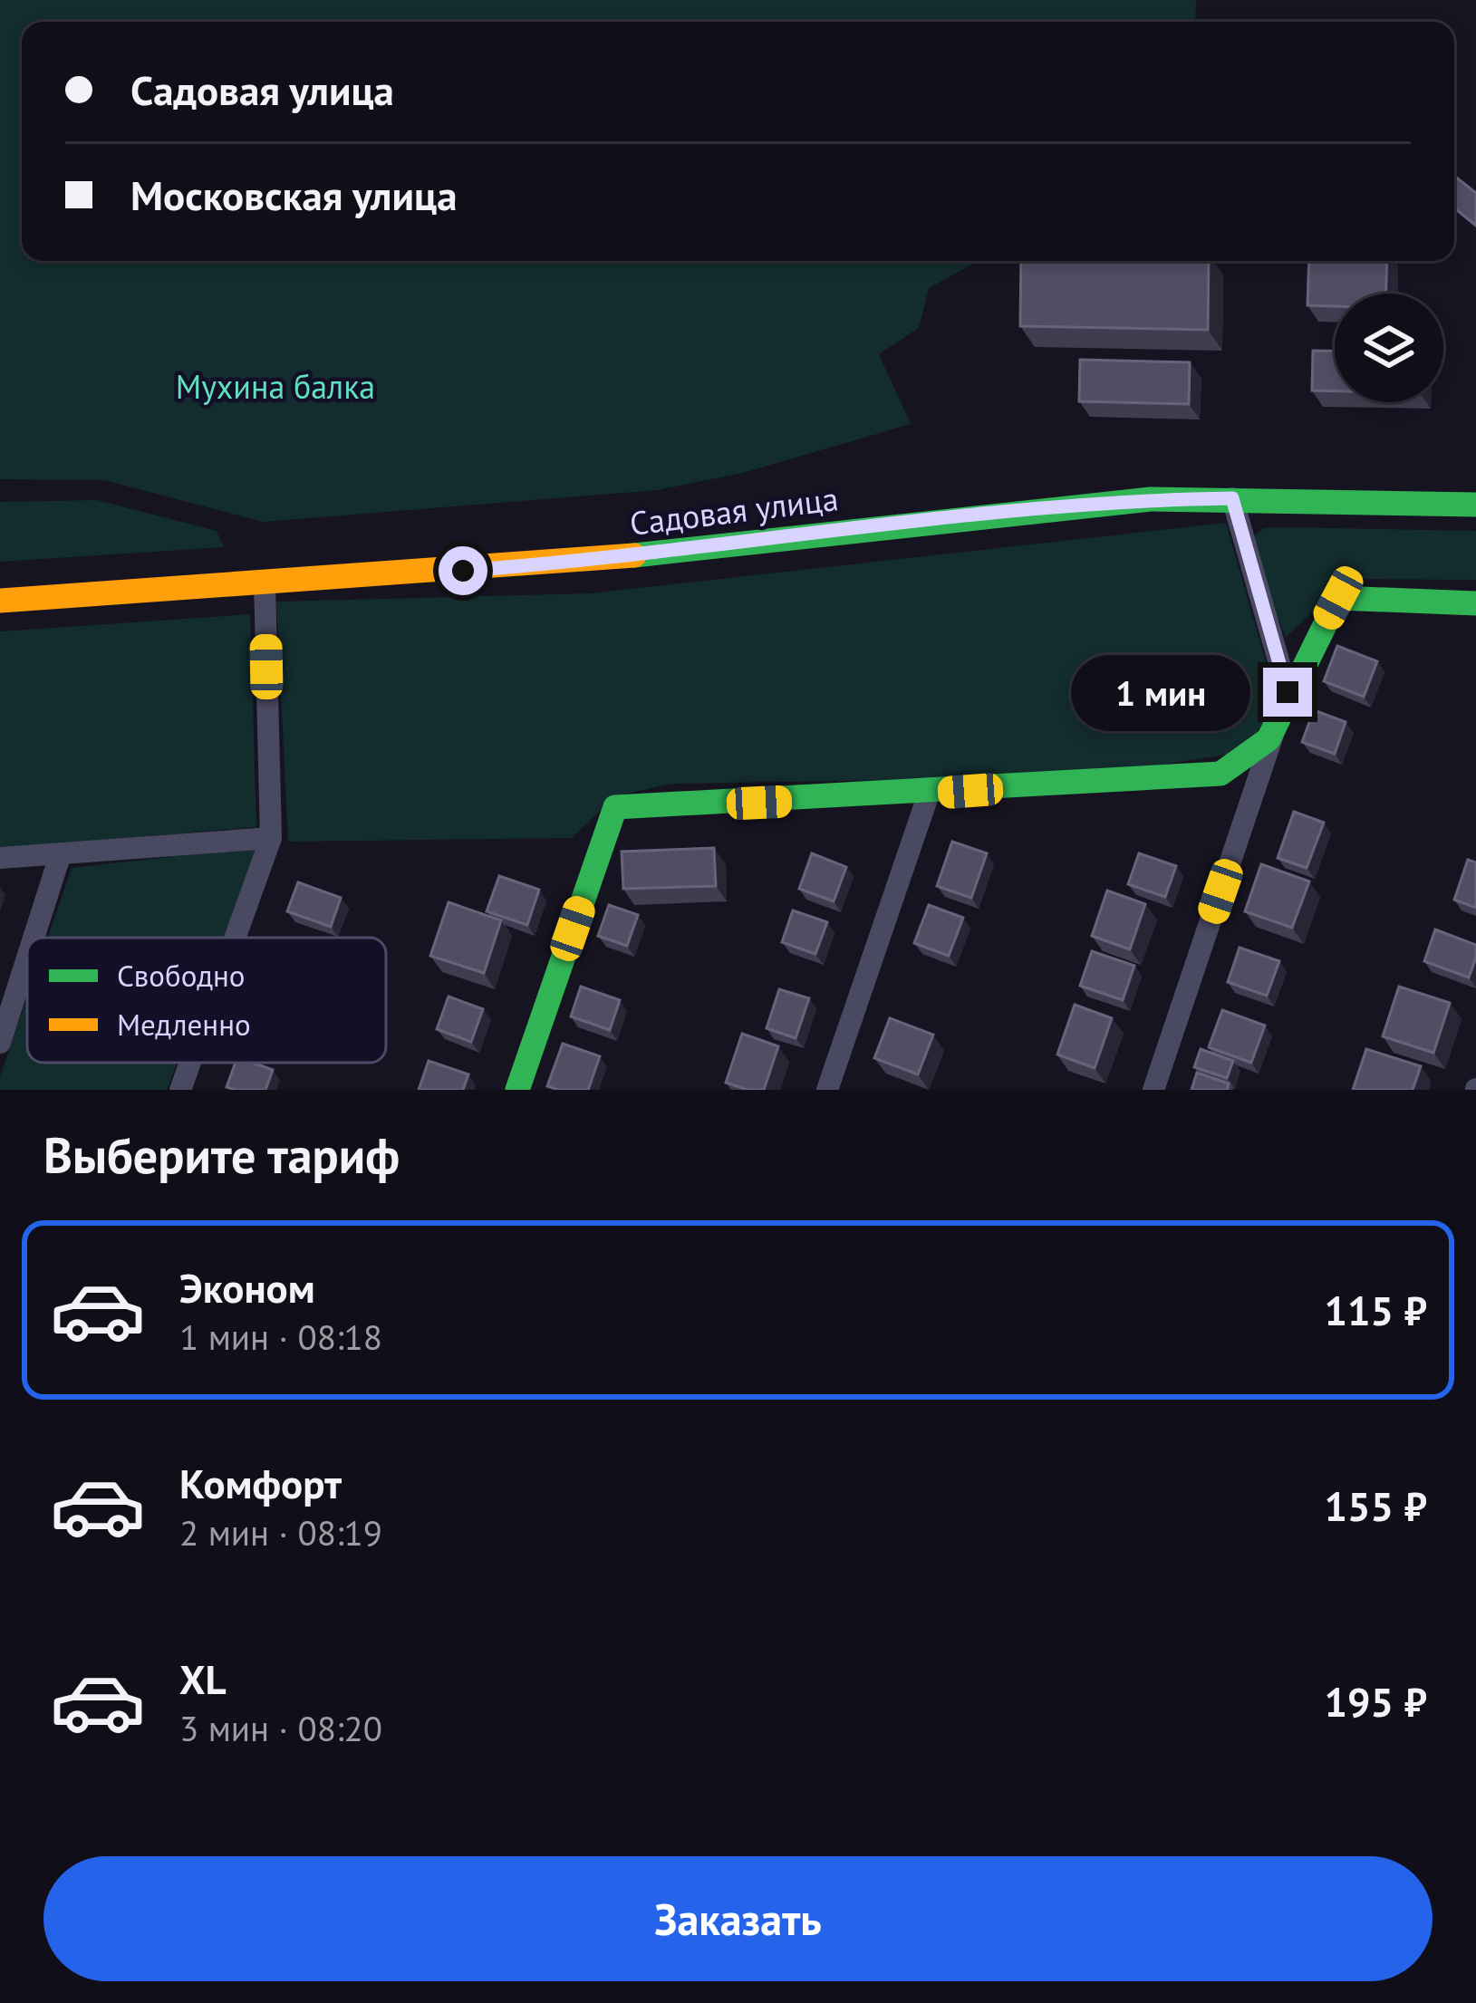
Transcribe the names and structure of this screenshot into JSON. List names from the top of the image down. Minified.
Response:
{"streets":{"main road":["Садовая улица"]},"parks":["Мухина балка"],"legend":["Свободно","Медленно"],"page":{"banner":["Садовая улица","Московская улица"],"bubble":"1 мин","heading":"Выберите тариф","list":[{"name":"Эконом","note":"1 мин · 08:18","value":"115 ₽"},{"name":"Комфорт","note":"2 мин · 08:19","value":"155 ₽"},{"name":"XL","note":"3 мин · 08:20","value":"195 ₽"}],"buttons":"Заказать"}}
